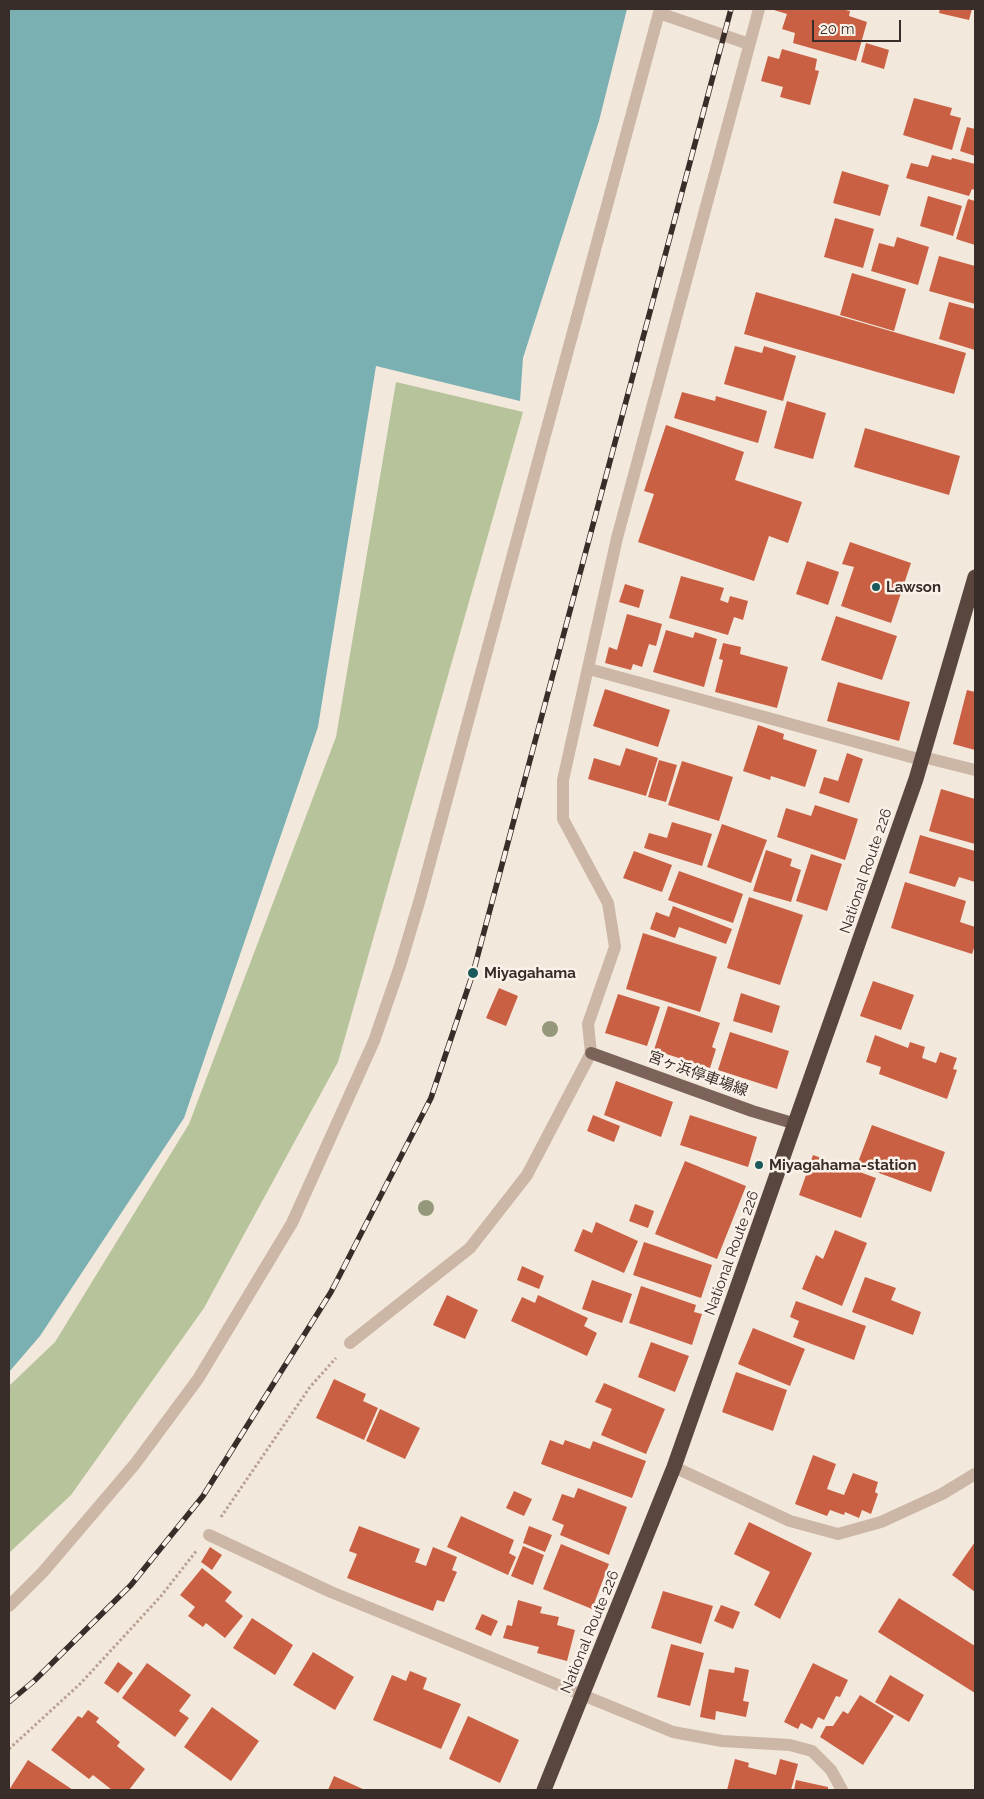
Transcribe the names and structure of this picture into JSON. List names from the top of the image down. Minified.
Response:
{"streets":{"highway":["National Route 226"],"main road":["宮ヶ浜停車場線"]},"crossings":[["National Route 226","宮ヶ浜停車場線"]],"places":["Lawson","Miyagahama","Miyagahama-station"],"scale_bar":"20 m"}
